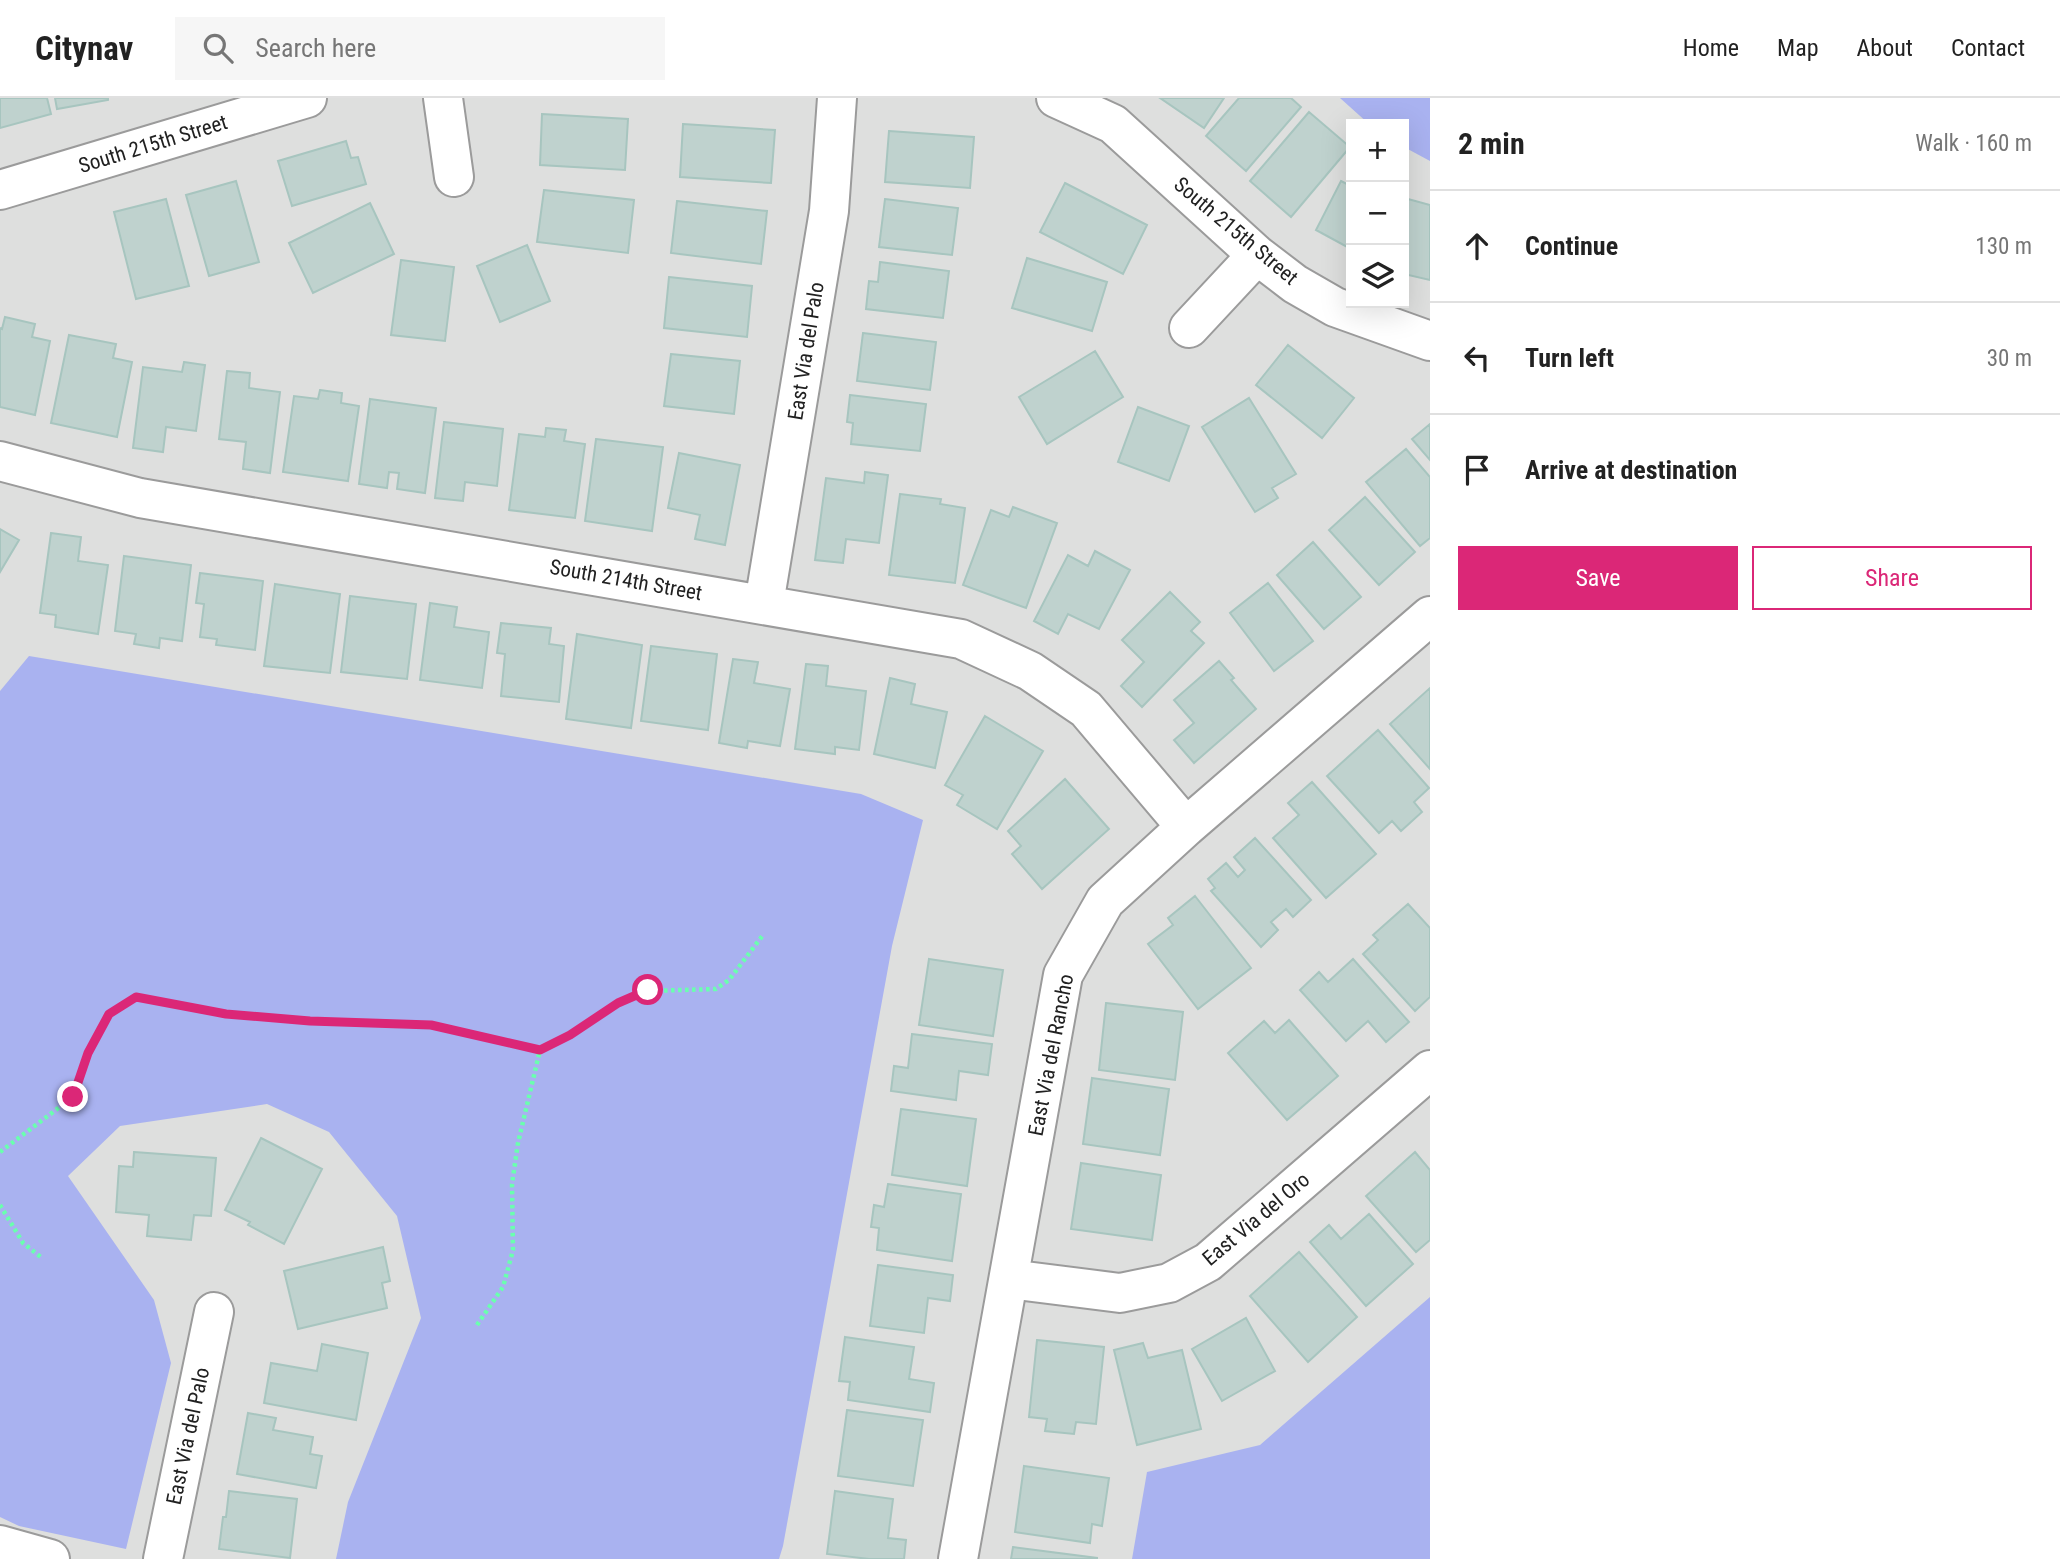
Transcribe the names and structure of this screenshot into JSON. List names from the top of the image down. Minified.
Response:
{"streets":{"street":["South 215th Street","East Via del Palo","South 214th Street","East Via del Rancho","East Via del Oro"]},"crossings":[["East Via del Palo","South 214th Street"],["South 214th Street","East Via del Rancho"],["East Via del Rancho","East Via del Oro"]],"page":{"header":"Citynav","search":"Search here","nav":["Home","Map","About","Contact"],"heading":["2 min","Walk · 160 m"],"map_buttons":["+","−"],"list":[["Continue","130 m"],["Turn left","30 m"],"Arrive at destination"],"buttons":["Save","Share"]}}
